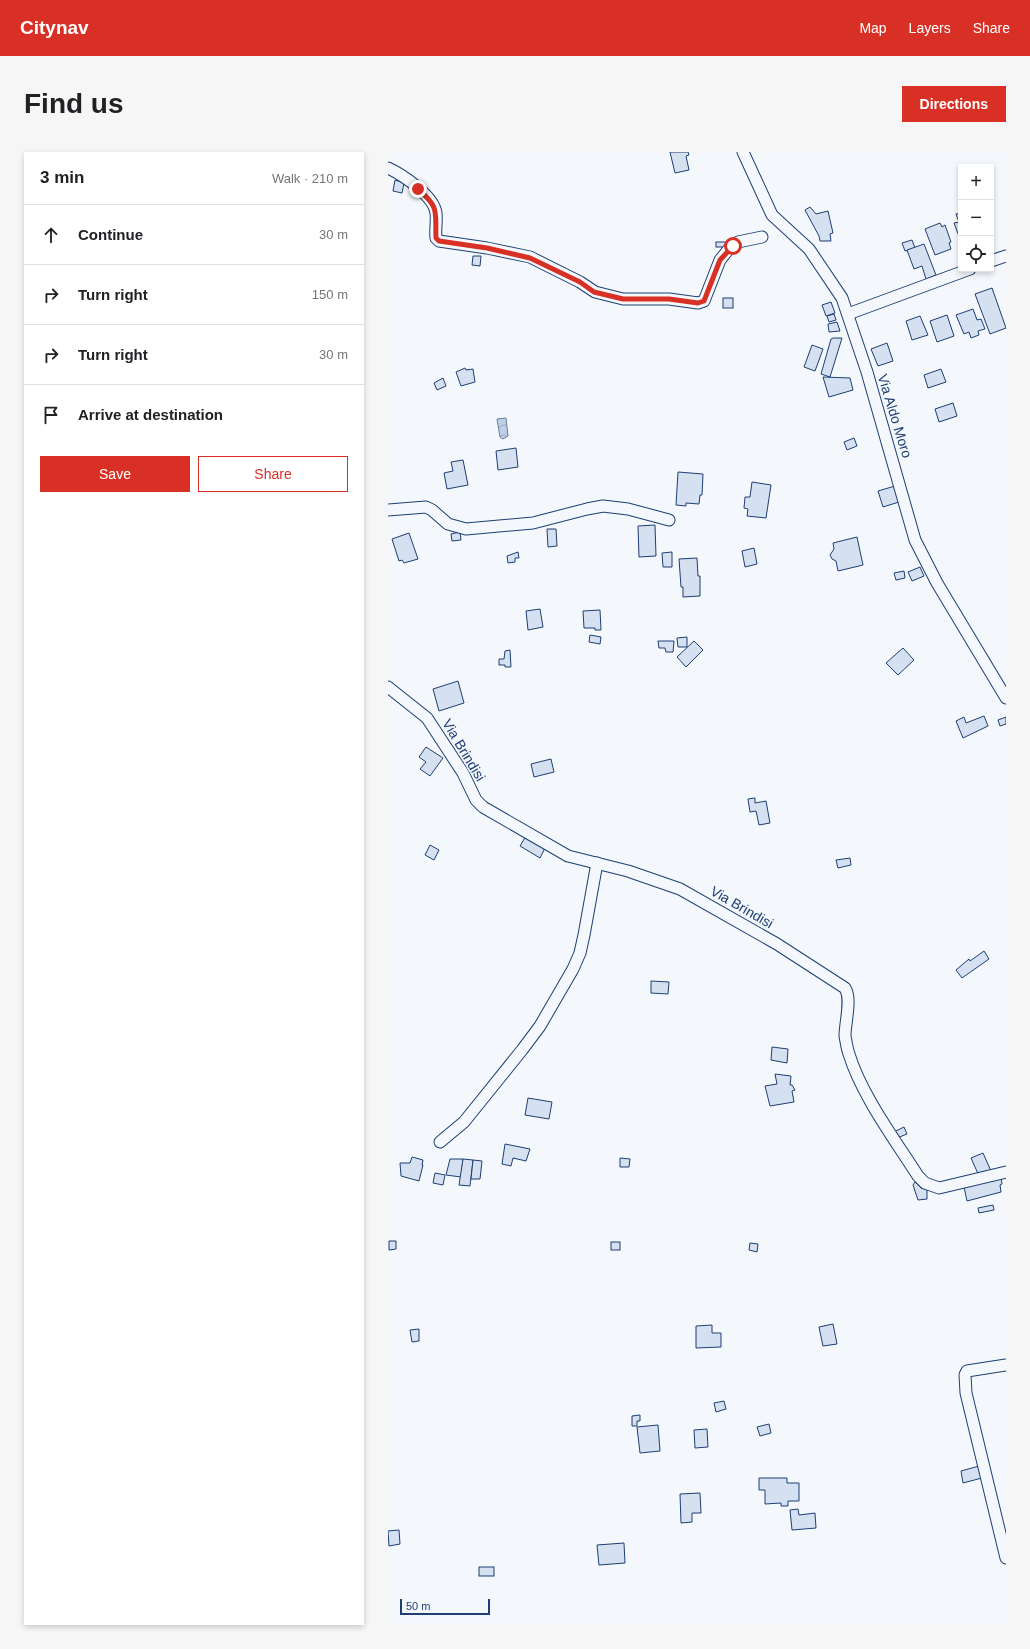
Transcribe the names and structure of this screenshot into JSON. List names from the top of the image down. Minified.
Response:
{"streets":{"street":["Via Aldo Moro","Via Brindisi"]},"scale_bar":"50 m","page":{"header":"Citynav","nav":["Map","Layers","Share"],"buttons":["Directions",["Save","Share"]],"title":"Find us","heading":["3 min","Walk · 210 m"],"map_buttons":["+","−"],"list":[["Continue","30 m"],["Turn right","150 m"],["Turn right","30 m"],"Arrive at destination"],"scale":"50 m"}}
